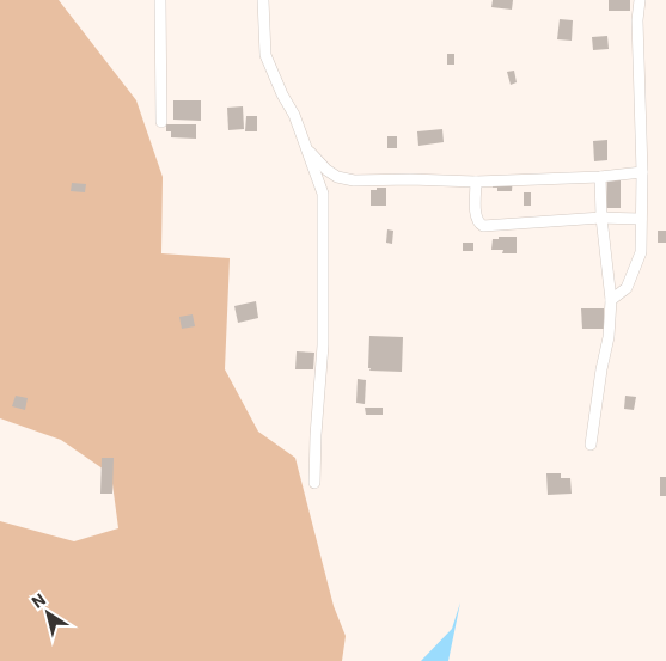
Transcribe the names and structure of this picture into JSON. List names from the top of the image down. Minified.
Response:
{"north":"top left"}
